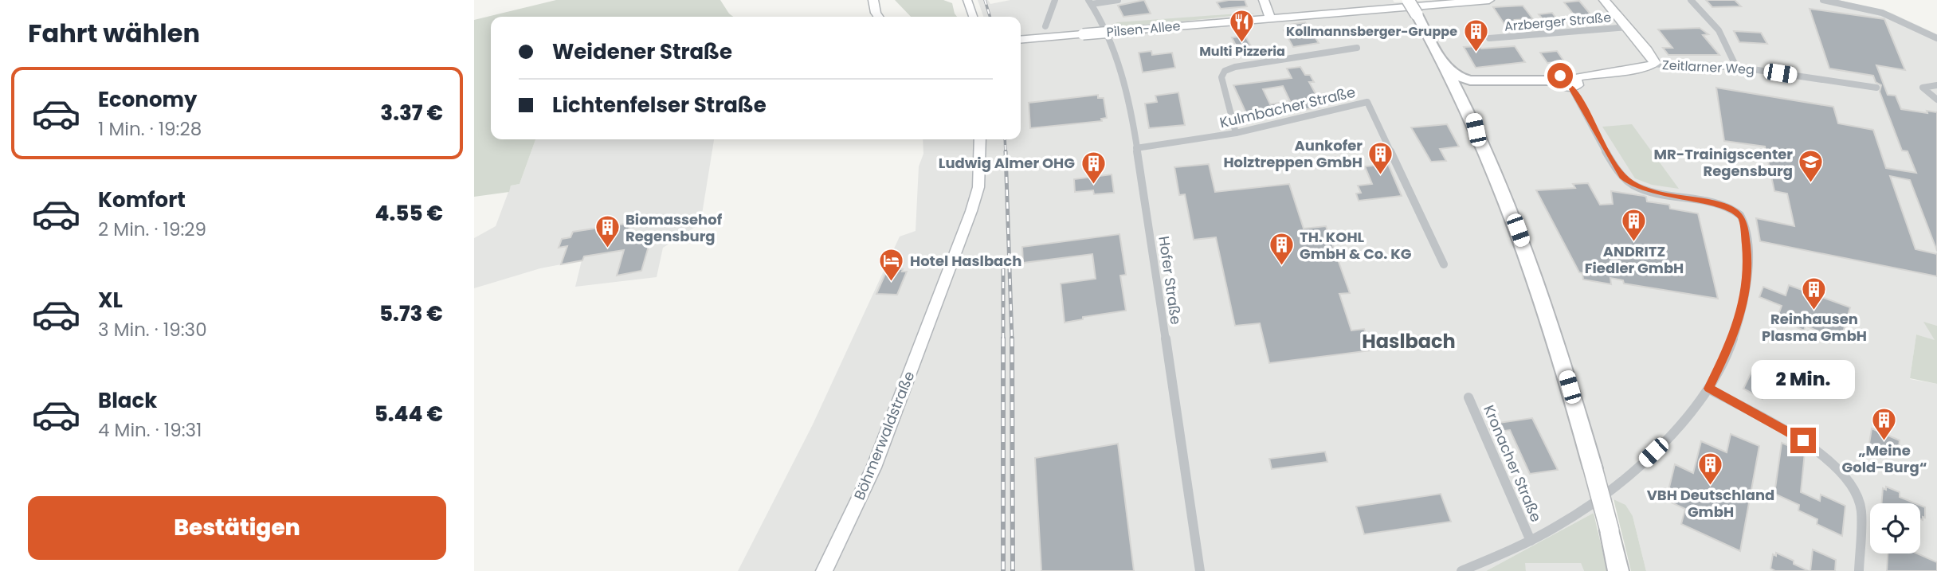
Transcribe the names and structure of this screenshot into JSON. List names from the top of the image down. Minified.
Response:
{"streets":{"main road":["Pilsen-Allee","Zeitlarner Weg"],"street":["Arzberger Straße","Kulmbacher Straße","Hofer Straße","Böhmerwaldstraße","Kronacher Straße"]},"crossings":[["Kulmbacher Straße","Hofer Straße"]],"districts":["Haslbach"],"places":{"restaurant":["Multi Pizzeria"],"building":["Kollmannsberger-Gruppe","Aunkofer Holztreppen GmbH","Ludwig Almer OHG","ANDRITZ Fiedler GmbH","Biomassehof Regensburg","TH. KOHL GmbH & Co. KG","Reinhausen Plasma GmbH","„Meine Gold-Burg“","VBH Deutschland GmbH"],"school or university":["MR-Trainigscenter Regensburg"],"hotel":["Hotel Haslbach"]},"page":{"heading":"Fahrt wählen","banner":["Weidener Straße","Lichtenfelser Straße"],"list":[{"name":"Economy","note":"1 Min. · 19:28","value":"3.37 €"},{"name":"Komfort","note":"2 Min. · 19:29","value":"4.55 €"},{"name":"XL","note":"3 Min. · 19:30","value":"5.73 €"},{"name":"Black","note":"4 Min. · 19:31","value":"5.44 €"}],"bubble":"2 Min.","buttons":"Bestätigen"}}
